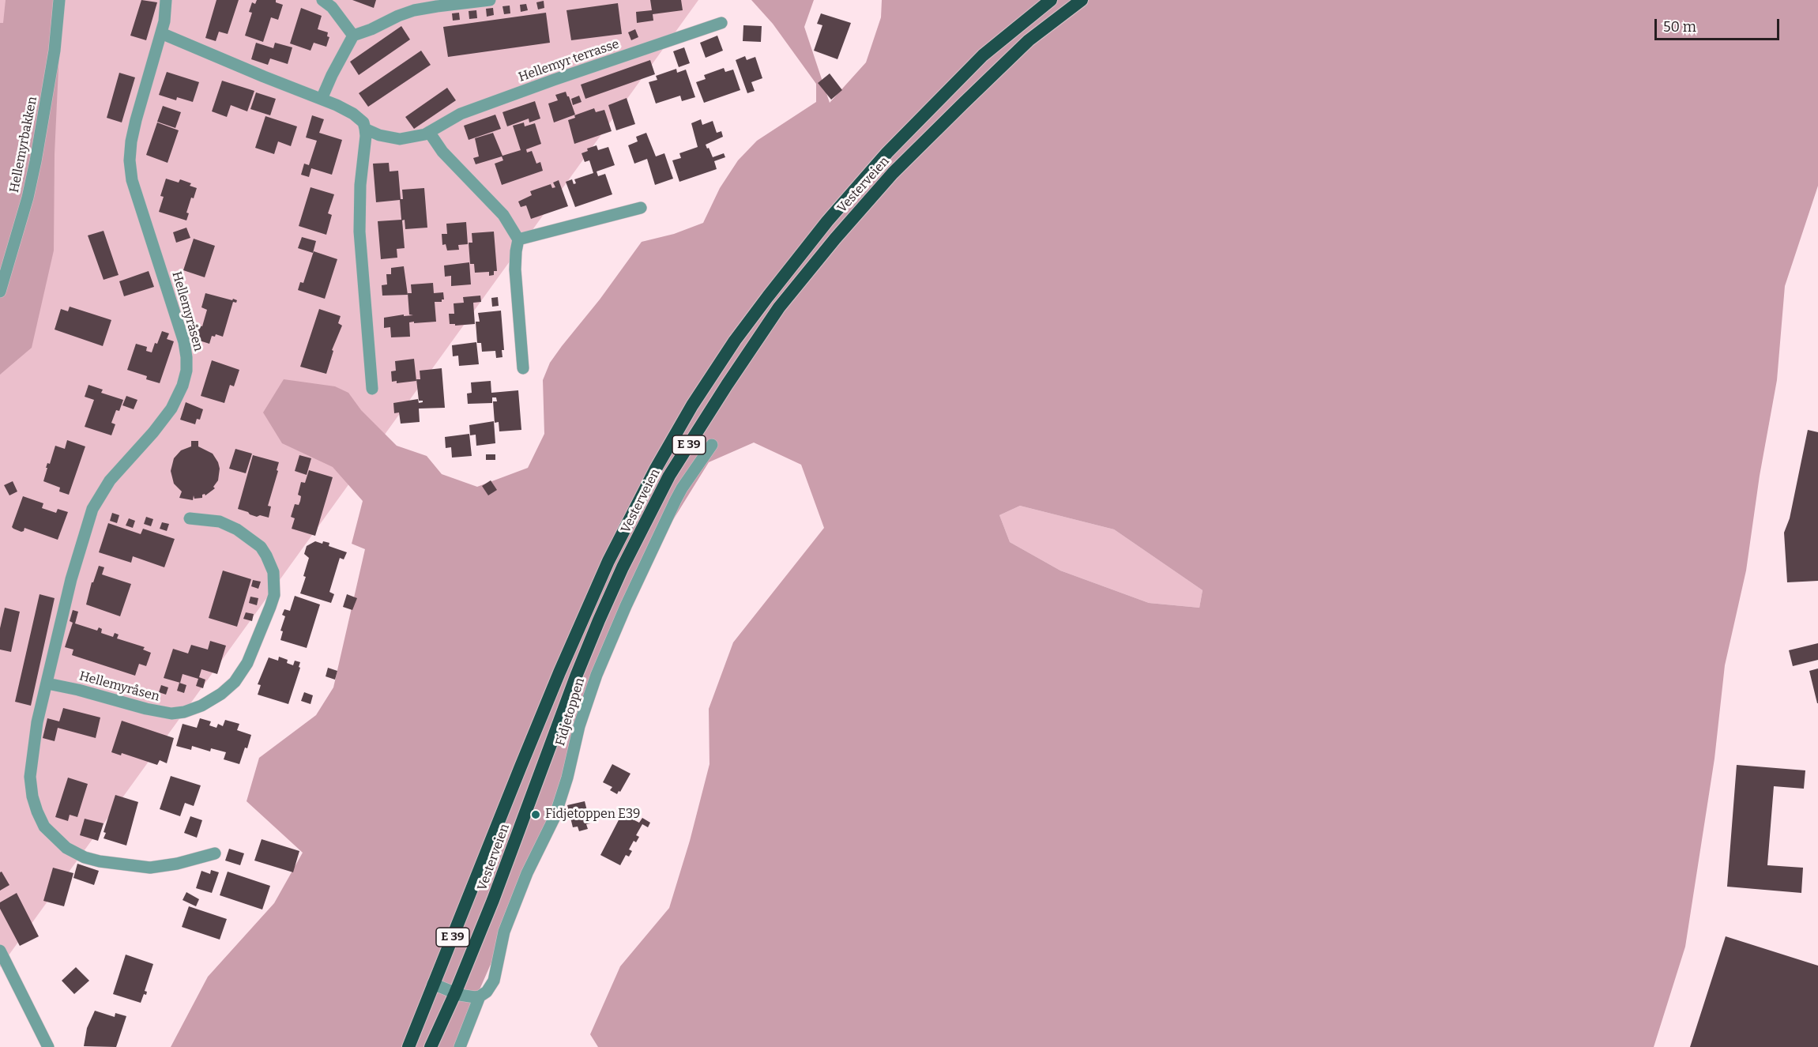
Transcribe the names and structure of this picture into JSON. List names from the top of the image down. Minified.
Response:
{"streets":{"highway":["Vesterveien","E 39"],"street":["Hellemyr terrasse","Hellemyrbakken","Hellemyråsen","Fidjetoppen"]},"places":["Fidjetoppen E39"],"scale_bar":"50 m"}
